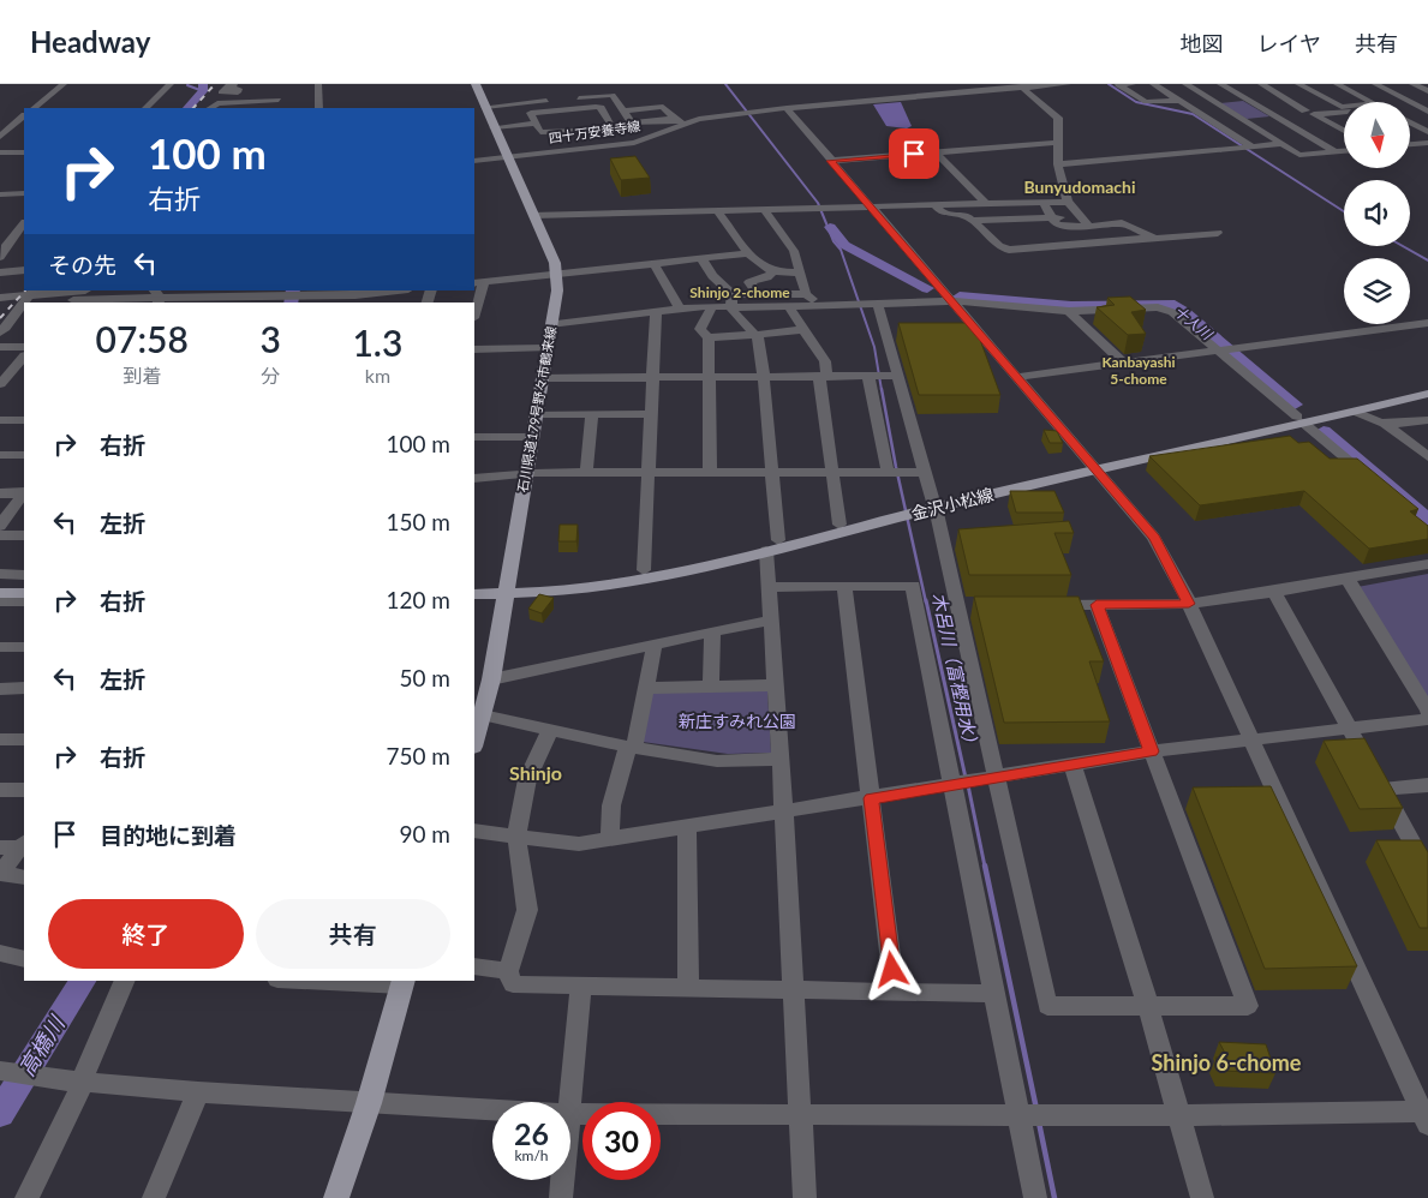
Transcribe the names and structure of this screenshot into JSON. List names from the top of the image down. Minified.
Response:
{"streets":{"main road":["石川県道179号野々市鶴来線","金沢小松線"],"street":["四十万安養寺線"]},"crossings":[["四十万安養寺線","石川県道179号野々市鶴来線"],["石川県道179号野々市鶴来線","金沢小松線"]],"districts":["Bunyudomachi","Shinjo 2-chome","Kanbayashi 5-chome","Shinjo","Shinjo 6-chome"],"water":["十人川","木呂川（富樫用水）","高橋川"],"parks":["新庄すみれ公園"],"north":"bottom","page":{"header":"Headway","nav":["地図","レイヤ","共有"],"turn":["100 m","右折"],"then":"その先","eta":["07:58","到着","3","分","1.3","km"],"list":[{"name":"右折","value":"100 m"},{"name":"左折","value":"150 m"},{"name":"右折","value":"120 m"},{"name":"左折","value":"50 m"},{"name":"右折","value":"750 m"},{"name":"目的地に到着","value":"90 m"}],"buttons":["終了","共有"],"speed":"26 km/h","limit":"30"}}
